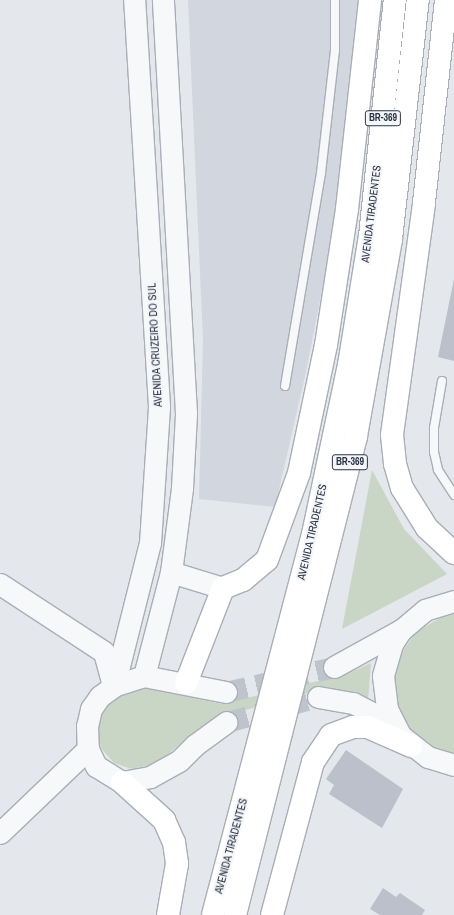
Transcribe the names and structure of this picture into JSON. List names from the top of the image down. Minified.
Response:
{"streets":{"highway":["BR-369","AVENIDA TIRADENTES"],"street":["AVENIDA CRUZEIRO DO SUL"]}}
